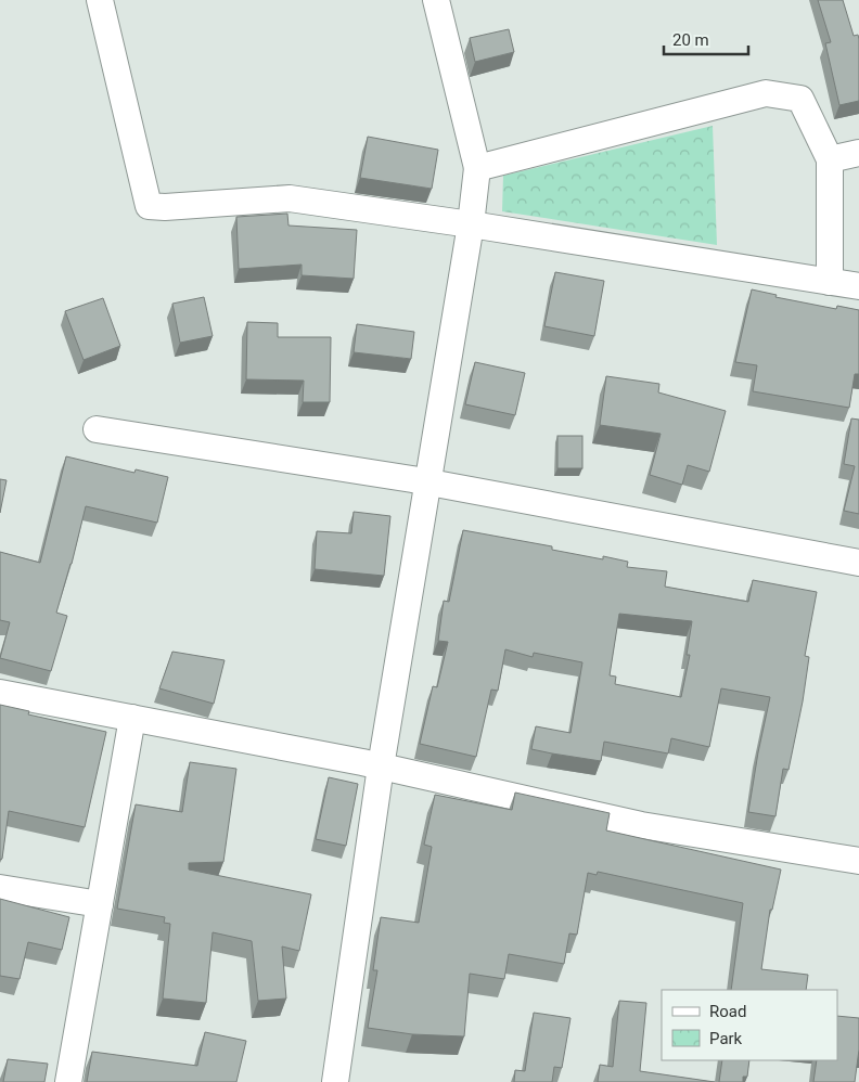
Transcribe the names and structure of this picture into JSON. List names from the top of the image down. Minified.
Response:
{"legend":["Road","Park"],"scale_bar":"20 m"}
